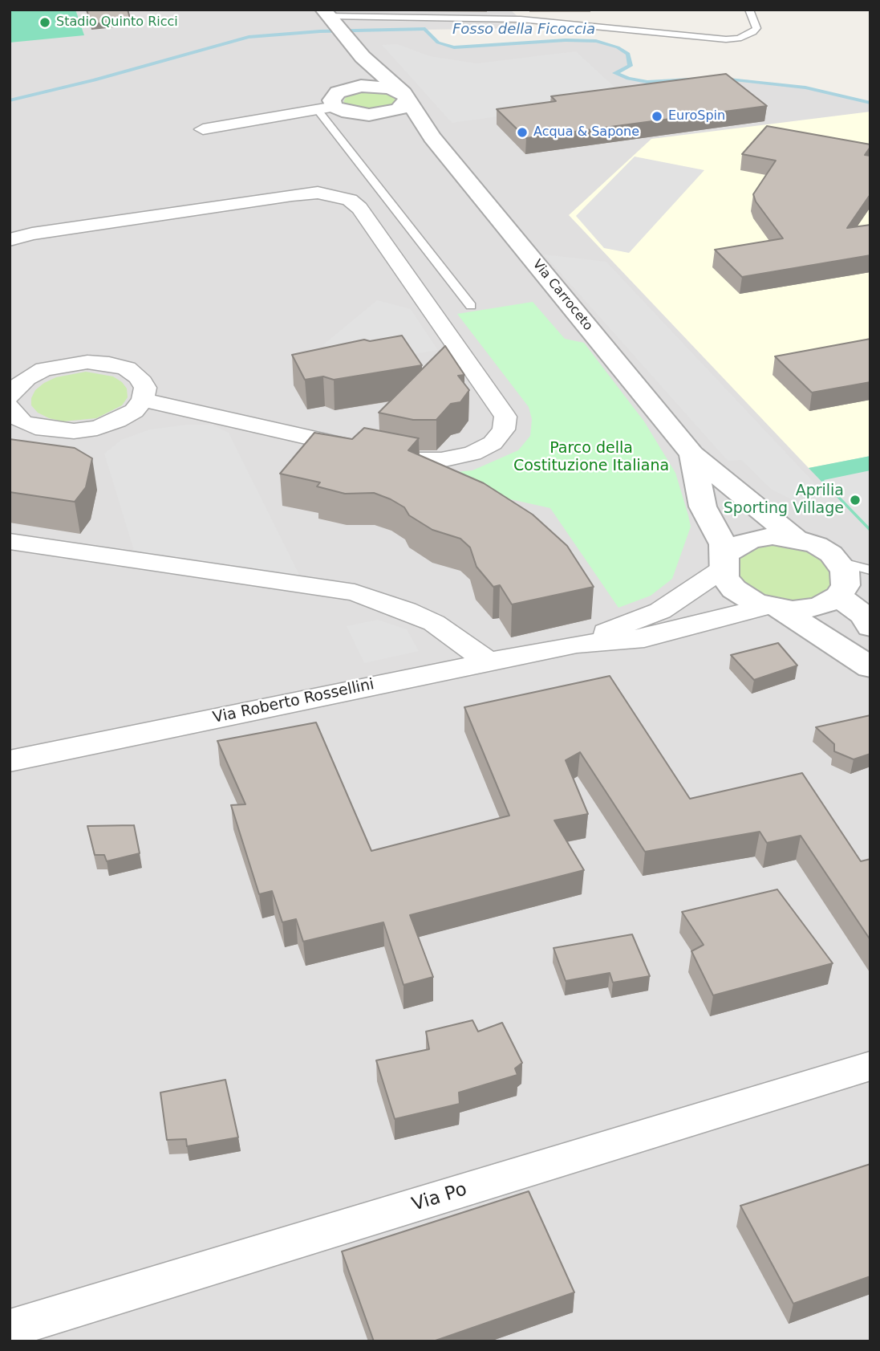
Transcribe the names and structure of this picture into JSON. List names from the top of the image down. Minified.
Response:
{"streets":{"street":["Via Carroceto","Via Roberto Rossellini","Via Po"]},"crossings":[["Via Carroceto","Via Roberto Rossellini"]],"water":["Fosso della Ficoccia"],"parks":["Parco della Costituzione Italiana"],"places":["Stadio Quinto Ricci","EuroSpin","Acqua & Sapone","Aprilia Sporting Village"]}
